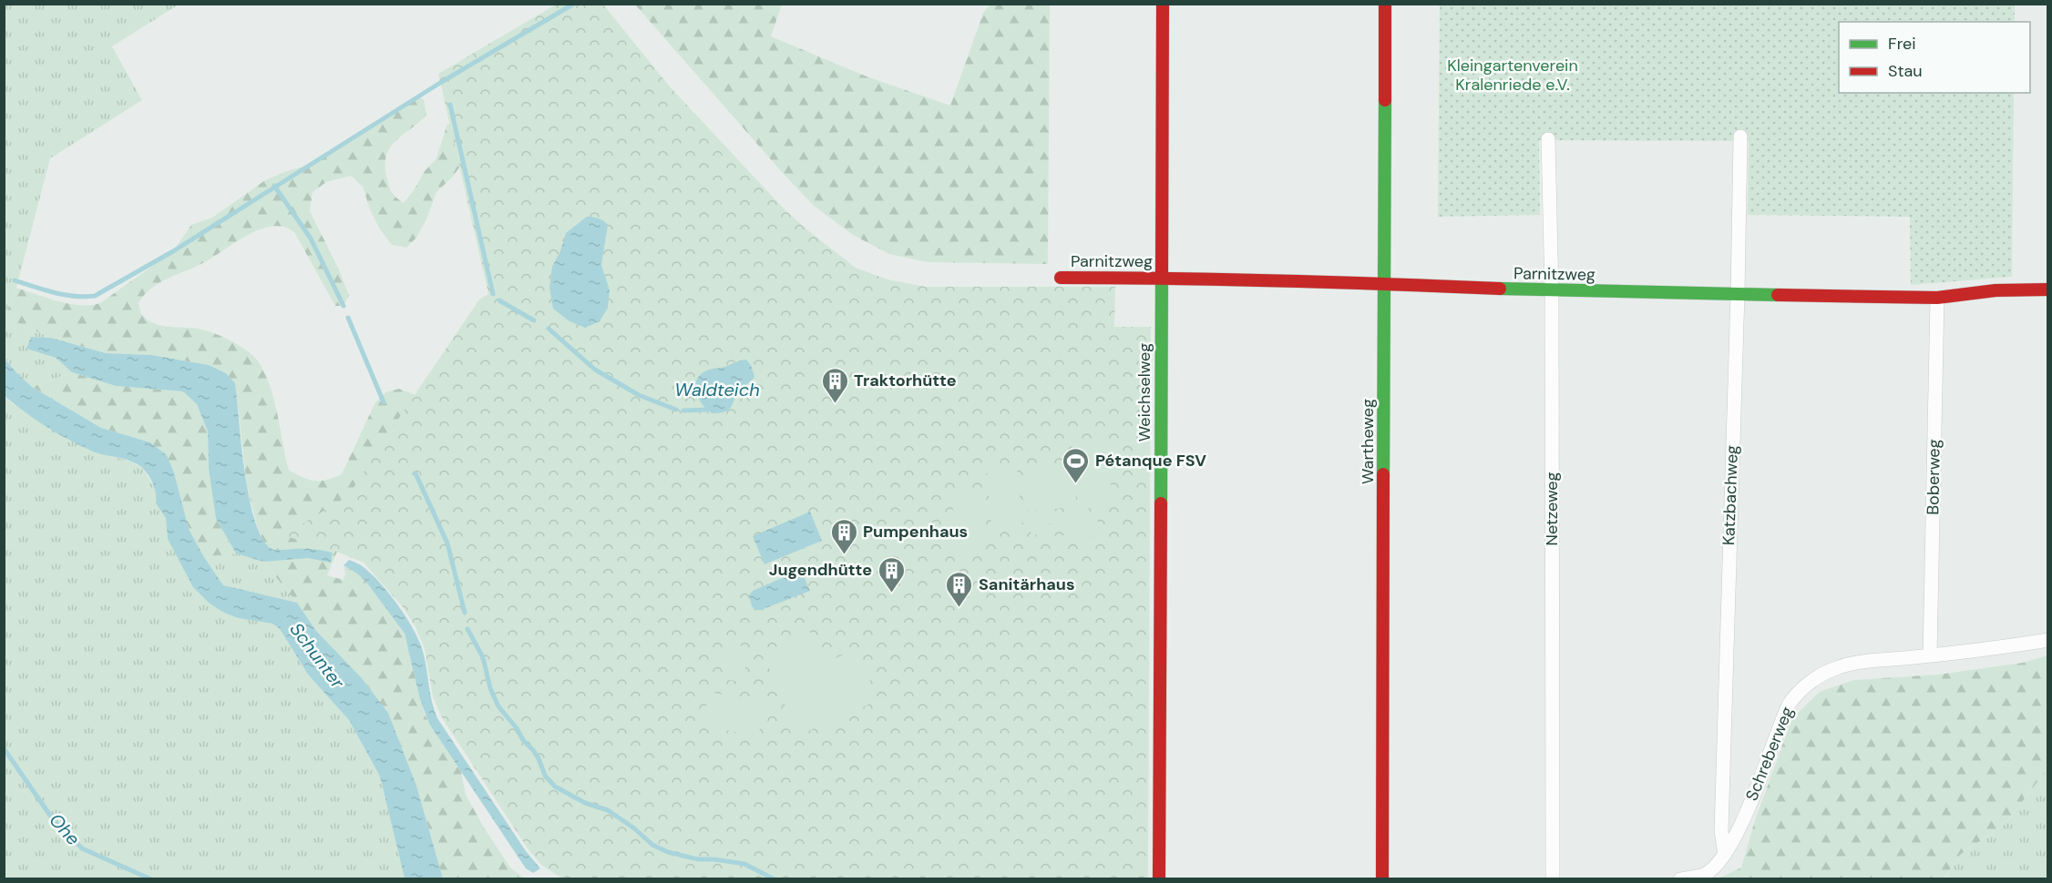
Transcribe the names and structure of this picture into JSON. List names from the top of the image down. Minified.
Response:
{"streets":{"street":["Parnitzweg","Weichselweg","Wartheweg","Boberweg","Katzbachweg","Netzeweg","Schreberweg"]},"crossings":[["Parnitzweg","Weichselweg"],["Parnitzweg","Wartheweg"],["Parnitzweg","Boberweg"],["Parnitzweg","Katzbachweg"],["Parnitzweg","Netzeweg"],["Boberweg","Schreberweg"],["Katzbachweg","Schreberweg"]],"water":["Waldteich","Schunter","Ohe"],"parks":["Kleingartenverein Kralenriede e.V."],"places":{"building":["Traktorhütte","Pumpenhaus","Jugendhütte","Sanitärhaus"],"sports":["Pétanque FSV"]},"legend":["Frei","Stau"]}
